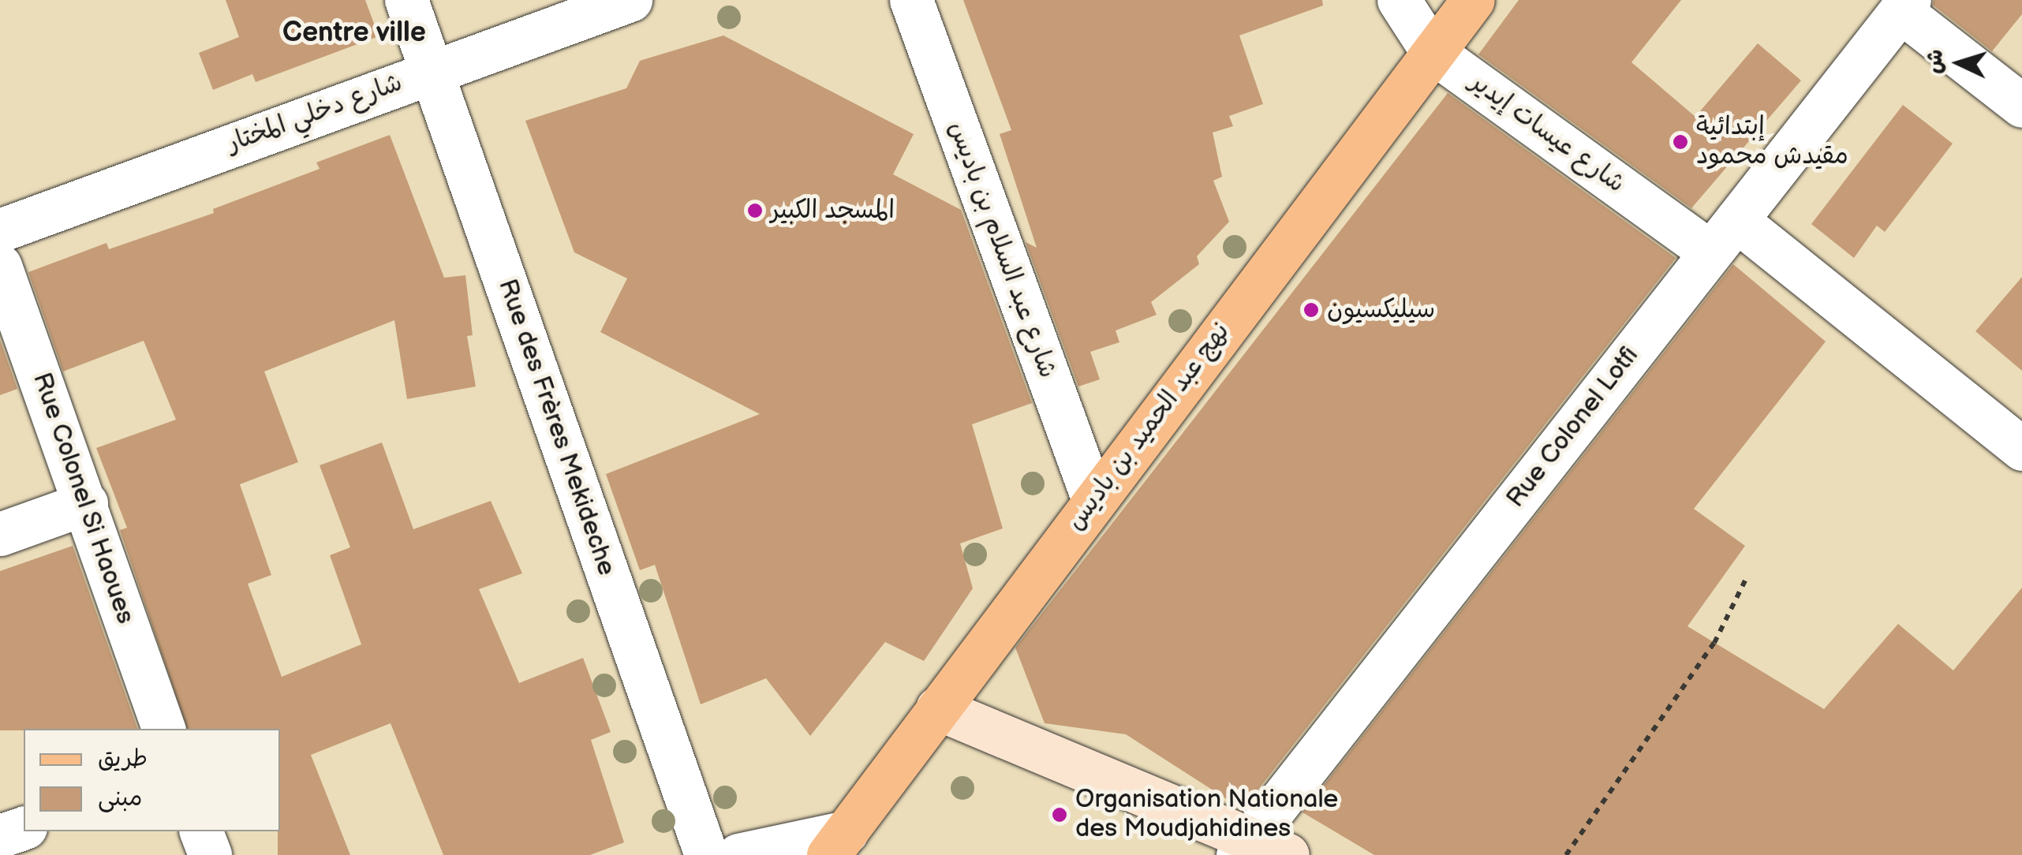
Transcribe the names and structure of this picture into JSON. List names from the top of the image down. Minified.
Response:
{"streets":{"main road":["نهج عبد الحميد بن باديس"],"street":["شارع دخلي المختار","شارع عيسات إيدير","شارع عبد السلام بن باديس","Rue des Frères Mekideche","Rue Colonel Lotfi","Rue Colonel Si Haoues"]},"crossings":[["شارع دخلي المختار","Rue des Frères Mekideche"],["شارع عيسات إيدير","نهج عبد الحميد بن باديس"],["شارع عيسات إيدير","Rue Colonel Lotfi"],["شارع عبد السلام بن باديس","نهج عبد الحميد بن باديس"]],"districts":["Centre ville"],"places":["إبتدائية مقيدش محمود","المسجد الكبير","سيليكسيون","Organisation Nationale des Moudjahidines"],"legend":["طريق","مبنى"],"north":"left"}
